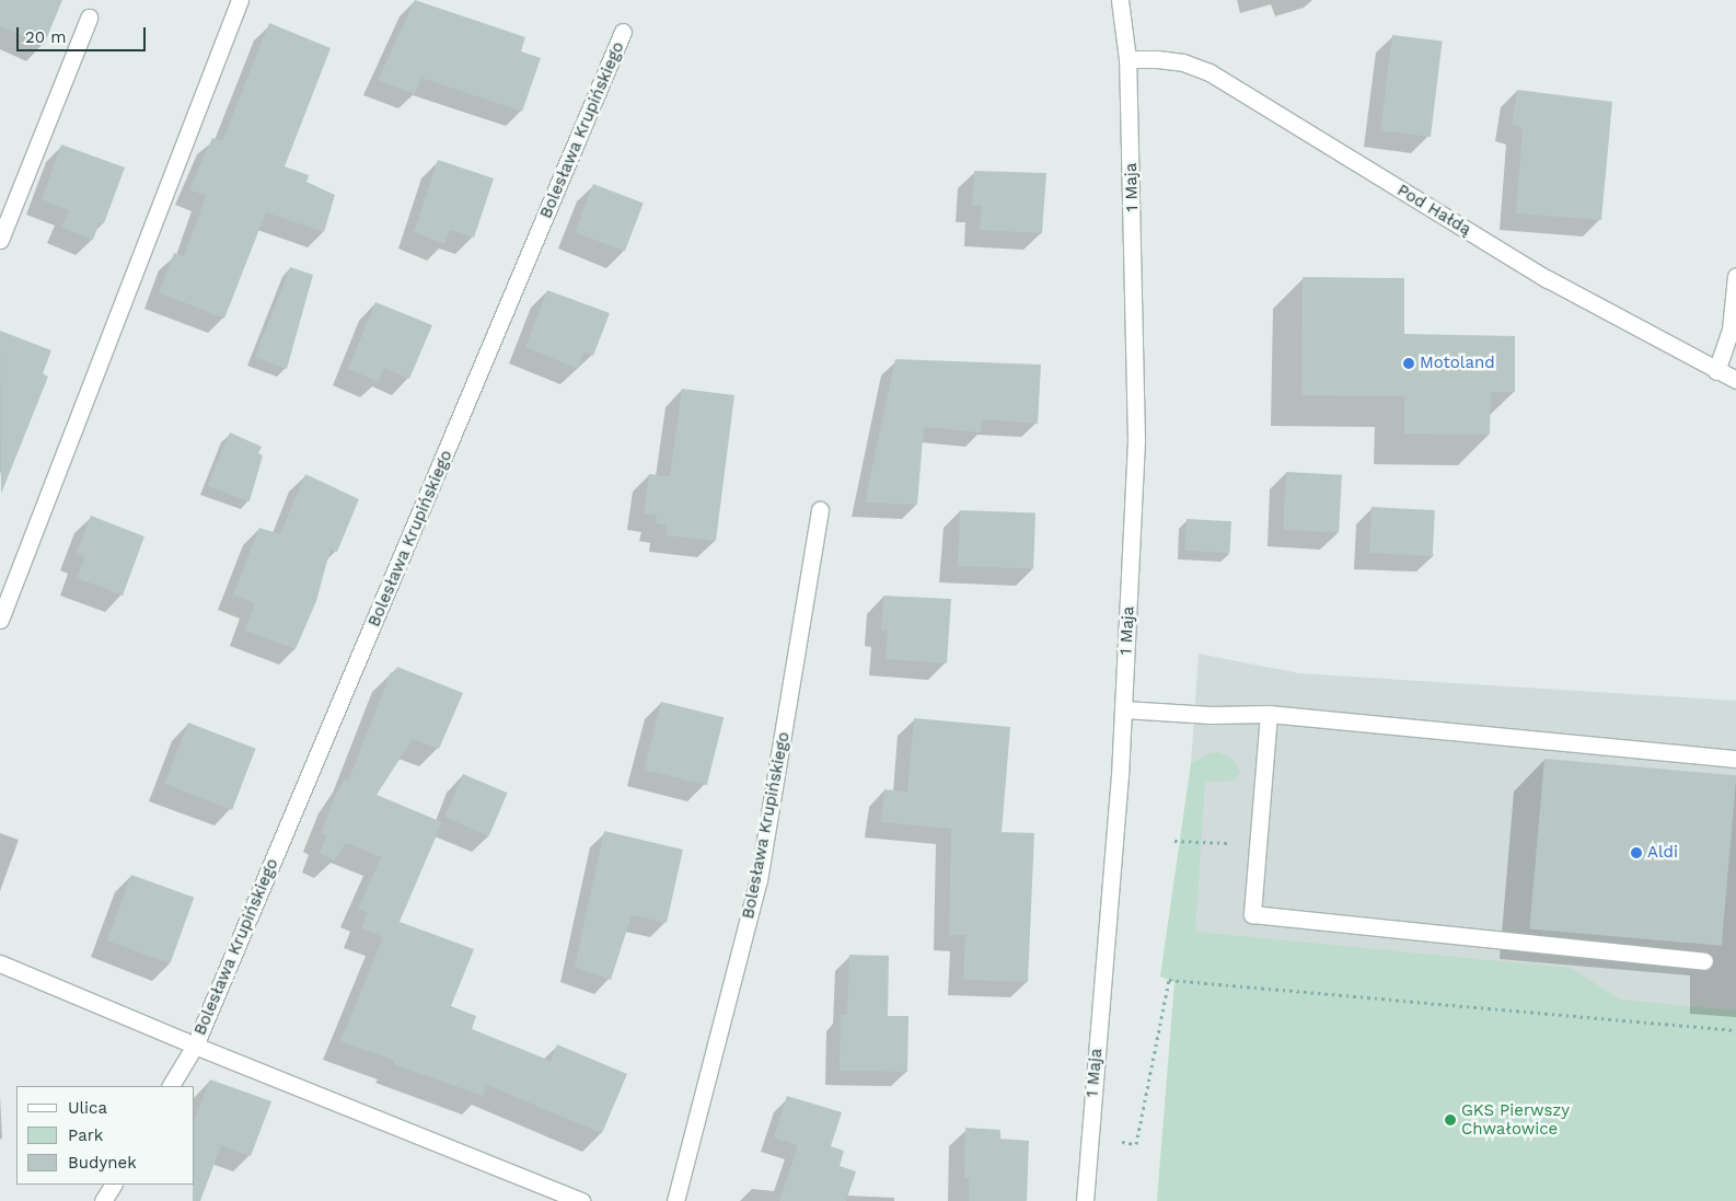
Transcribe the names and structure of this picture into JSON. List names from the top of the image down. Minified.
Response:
{"streets":{"street":["Bolesława Krupińskiego","1 Maja","Pod Hałdą"]},"crossings":[["1 Maja","Pod Hałdą"]],"places":["Motoland","Aldi","GKS Pierwszy Chwałowice"],"legend":["Ulica","Park","Budynek"],"scale_bar":"20 m"}
